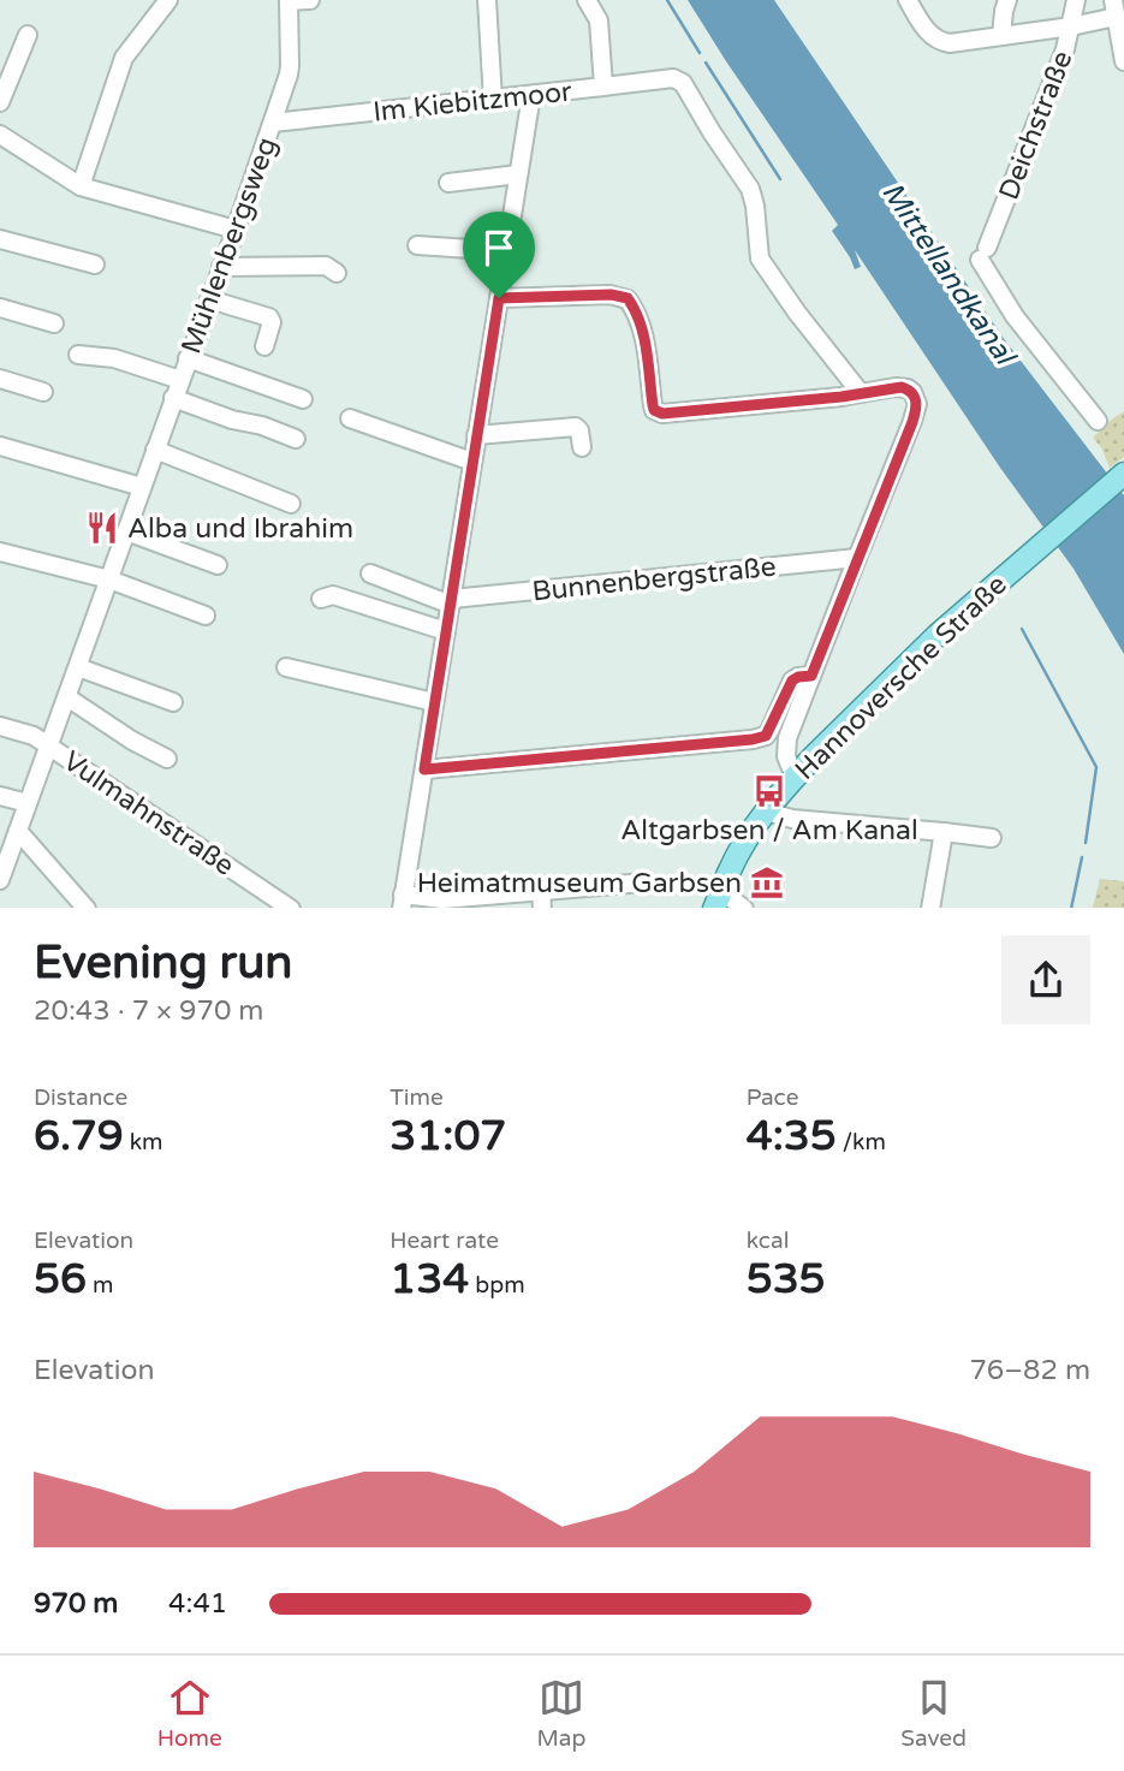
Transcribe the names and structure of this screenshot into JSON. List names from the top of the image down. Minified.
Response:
{"streets":{"main road":["Hannoversche Straße"],"street":["Im Kiebitzmoor","Deichstraße","Mühlenbergsweg","Bunnenbergstraße","Vulmahnstraße"]},"crossings":[["Im Kiebitzmoor","Mühlenbergsweg"],["Mühlenbergsweg","Vulmahnstraße"]],"water":["Mittellandkanal"],"places":{"restaurant":["Alba und Ibrahim"],"bus stop":["Altgarbsen / Am Kanal"],"museum":["Heimatmuseum Garbsen"]},"page":{"heading":["Evening run","20:43 · 7 × 970 m"],"stats":[["Distance","6.79 km"],["Time","31:07"],["Pace","4:35 /km"],["Elevation","56 m"],["Heart rate","134 bpm"],["kcal","535"]],"chart":["Elevation","76–82 m"],"list":[{"name":"970 m","note":"4:41"}],"tabs":["Home","Map","Saved"]}}
